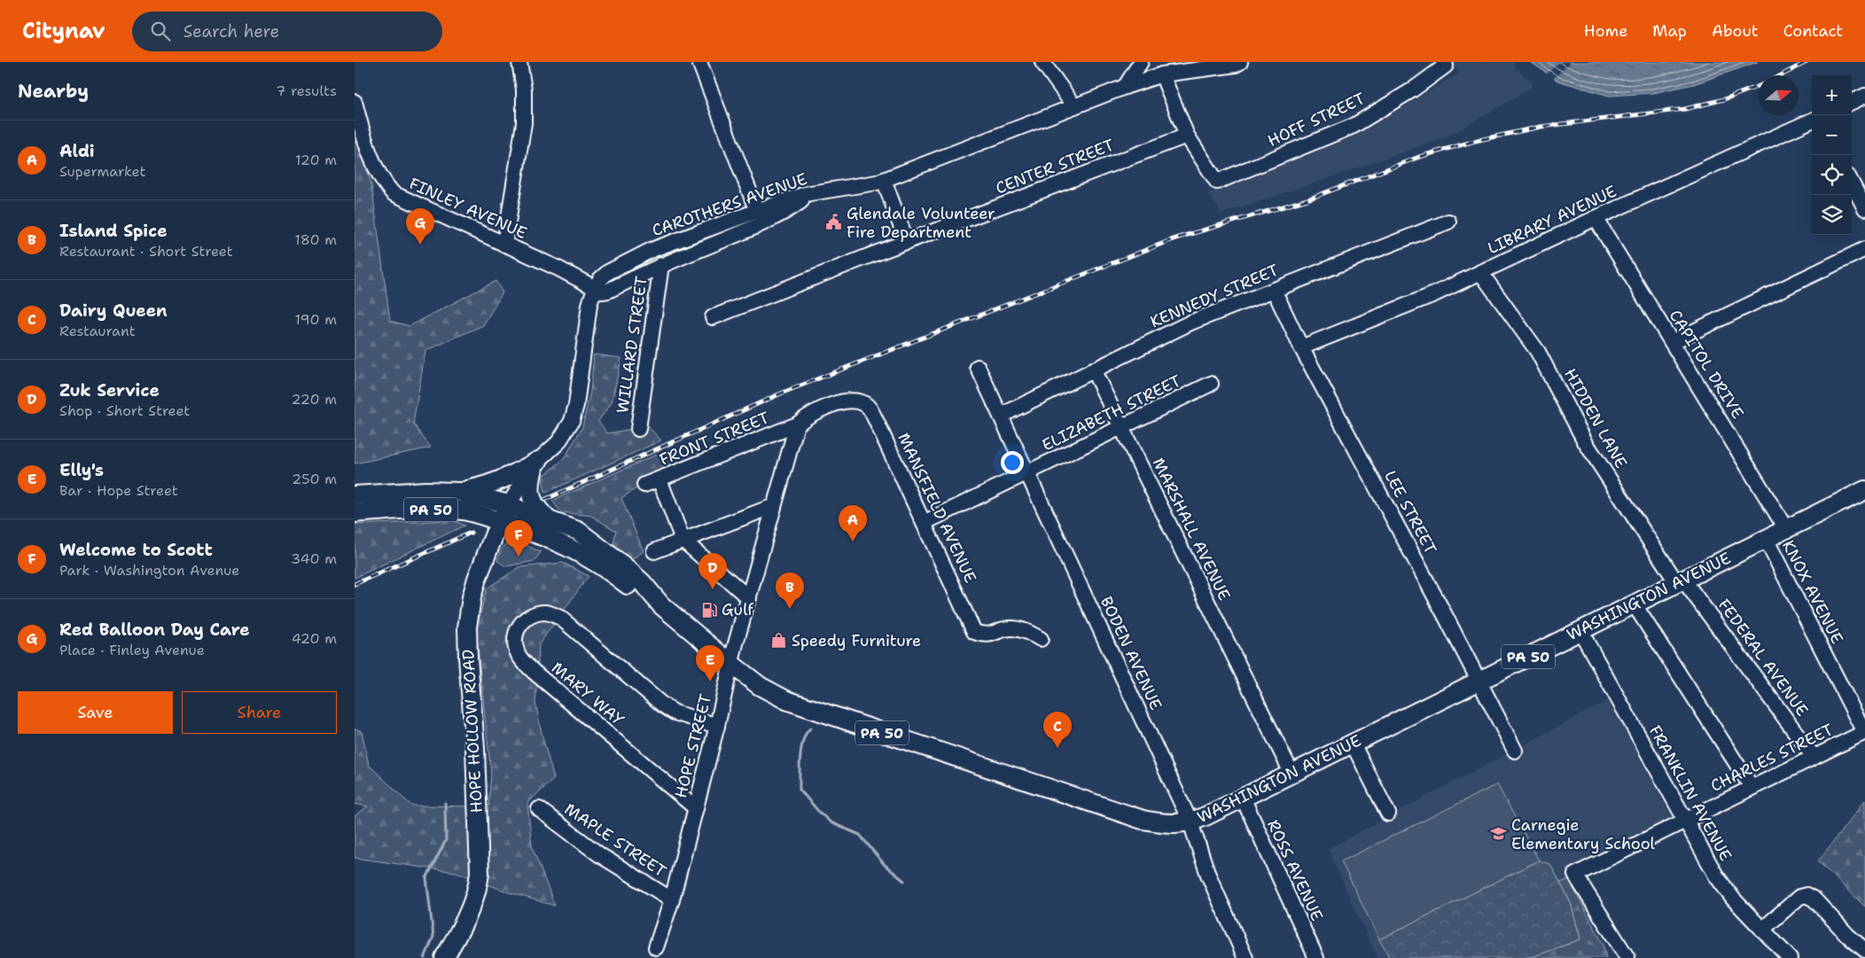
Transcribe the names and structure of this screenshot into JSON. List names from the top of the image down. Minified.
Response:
{"streets":{"main road":["PA 50","WASHINGTON AVENUE","HOPE HOLLOW ROAD"],"street":["HOFF STREET","CENTER STREET","CAROTHERS AVENUE","FINLEY AVENUE","LIBRARY AVENUE","KENNEDY STREET","WILLARD STREET","CAPITOL DRIVE","ELIZABETH STREET","HIDDEN LANE","FRONT STREET","MANSFIELD AVENUE","LEE STREET","MARSHALL AVENUE","KNOX AVENUE","BODEN AVENUE","FEDERAL AVENUE","MARY WAY","HOPE STREET","CHARLES STREET","FRANKLIN AVENUE","MAPLE STREET","ROSS AVENUE"]},"crossings":[["HOFF STREET","CENTER STREET"],["CAROTHERS AVENUE","FINLEY AVENUE"],["CAROTHERS AVENUE","WASHINGTON AVENUE"],["CAROTHERS AVENUE","HOPE HOLLOW ROAD"],["LIBRARY AVENUE","CAPITOL DRIVE"],["LIBRARY AVENUE","HIDDEN LANE"],["LIBRARY AVENUE","LEE STREET"],["KENNEDY STREET","LEE STREET"],["KENNEDY STREET","MARSHALL AVENUE"],["KENNEDY STREET","BODEN AVENUE"],["CAPITOL DRIVE","WASHINGTON AVENUE"],["ELIZABETH STREET","MANSFIELD AVENUE"],["ELIZABETH STREET","MARSHALL AVENUE"],["ELIZABETH STREET","BODEN AVENUE"],["HIDDEN LANE","WASHINGTON AVENUE"],["HIDDEN LANE","FEDERAL AVENUE"],["FRONT STREET","MANSFIELD AVENUE"],["FRONT STREET","HOPE STREET"],["MANSFIELD AVENUE","HOPE STREET"],["LEE STREET","WASHINGTON AVENUE"],["MARSHALL AVENUE","WASHINGTON AVENUE"],["KNOX AVENUE","WASHINGTON AVENUE"],["KNOX AVENUE","CHARLES STREET"],["WASHINGTON AVENUE","BODEN AVENUE"],["WASHINGTON AVENUE","FEDERAL AVENUE"],["WASHINGTON AVENUE","HOPE HOLLOW ROAD"],["WASHINGTON AVENUE","HOPE STREET"],["WASHINGTON AVENUE","FRANKLIN AVENUE"],["WASHINGTON AVENUE","ROSS AVENUE"],["FEDERAL AVENUE","CHARLES STREET"],["MARY WAY","HOPE STREET"],["HOPE STREET","MAPLE STREET"],["CHARLES STREET","FRANKLIN AVENUE"]],"places":{"public building":["Glendale Volunteer Fire Department"],"fuel station":["Gulf"],"shop":["Speedy Furniture"],"school or university":["Carnegie Elementary School"]},"north":"right","page":{"header":"Citynav","search":"Search here","nav":["Home","Map","About","Contact"],"heading":["Nearby","7 results"],"map_buttons":["+","−"],"list":[{"mark":"A","name":"Aldi","note":"Supermarket","value":"120 m"},{"mark":"B","name":"Island Spice","note":"Restaurant · Short Street","value":"180 m"},{"mark":"C","name":"Dairy Queen","note":"Restaurant","value":"190 m"},{"mark":"D","name":"Zuk Service","note":"Shop · Short Street","value":"220 m"},{"mark":"E","name":"Elly's","note":"Bar · Hope Street","value":"250 m"},{"mark":"F","name":"Welcome to Scott","note":"Park · Washington Avenue","value":"340 m"},{"mark":"G","name":"Red Balloon Day Care","note":"Place · Finley Avenue","value":"420 m"}],"pins":["G","A","F","D","B","E","C"],"buttons":["Save","Share"]}}
